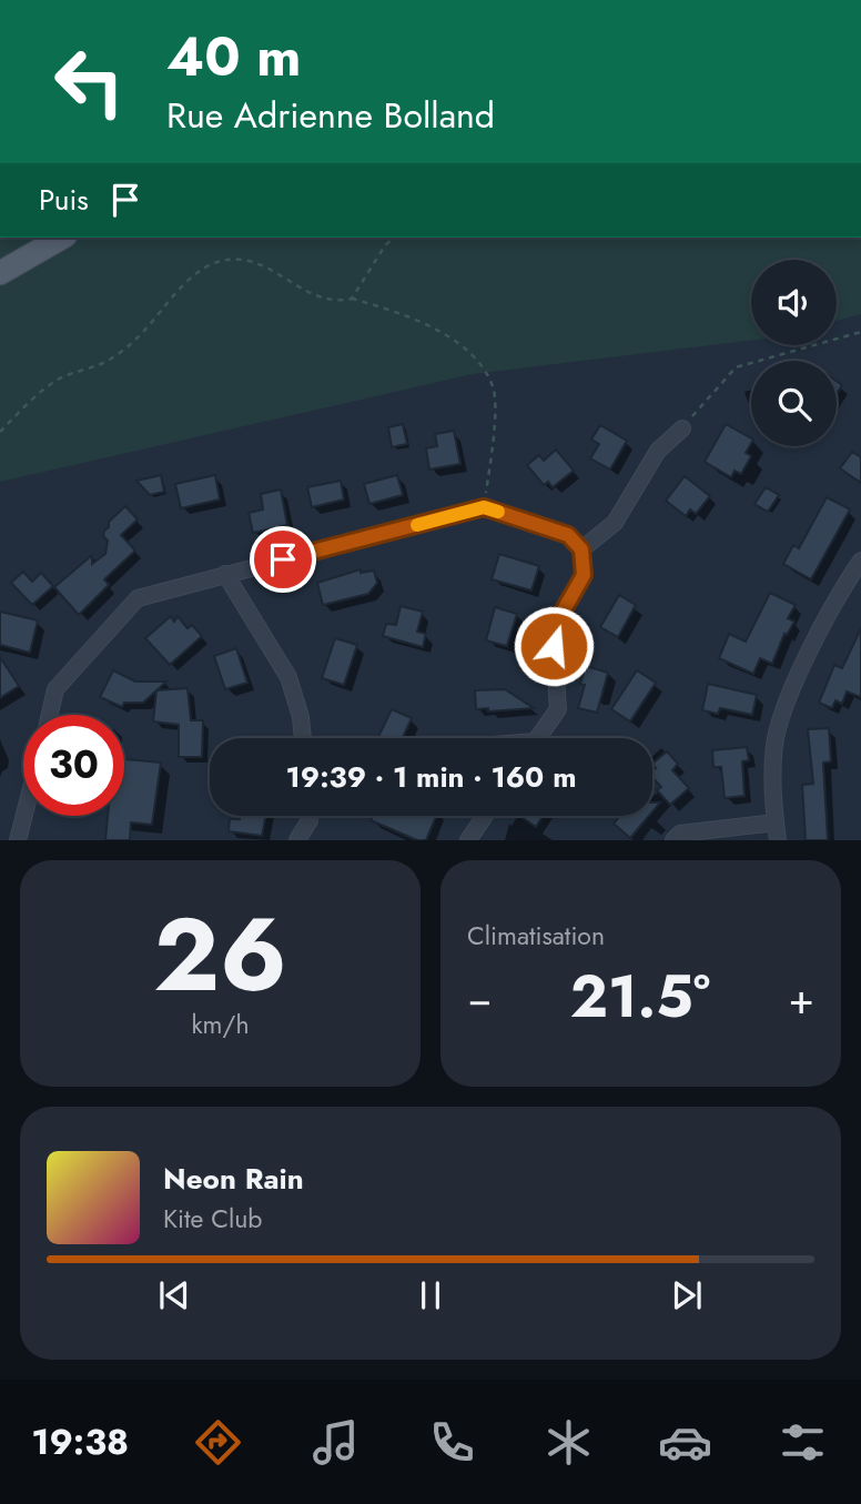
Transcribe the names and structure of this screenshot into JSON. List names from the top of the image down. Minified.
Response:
{"page":{"turn":["40 m","Rue Adrienne Bolland"],"then":"Puis","limit":"30","trip":"19:39 · 1 min · 160 m","tile":[["26","km/h"],"Climatisation"],"heat":["−","21.5°","+"],"song":["Neon Rain","Kite Club"],"tabs":"19:38"}}
